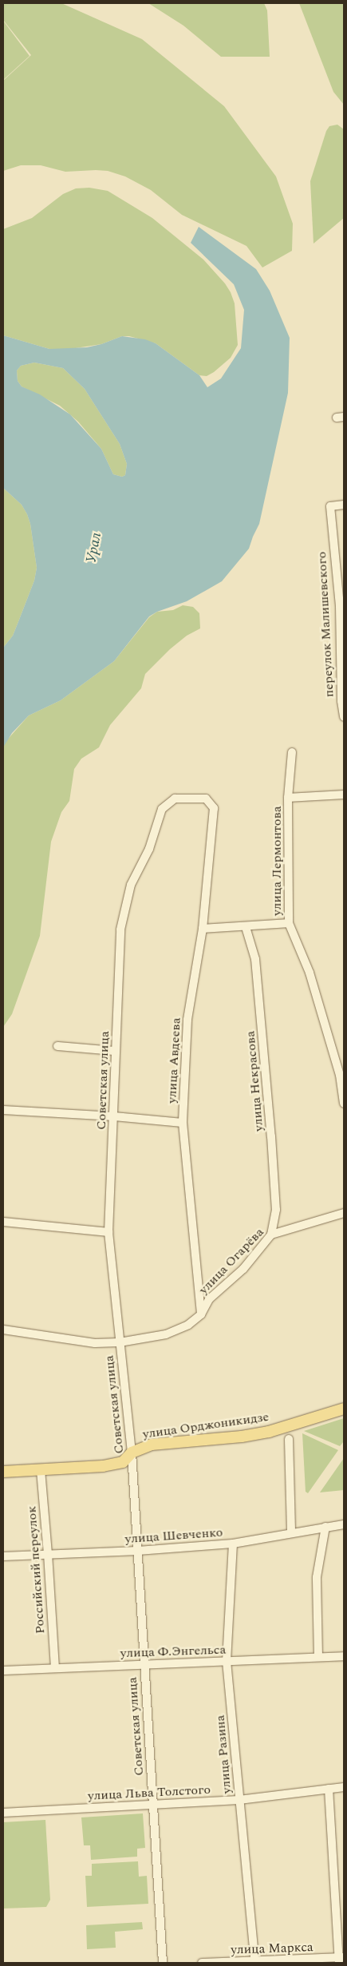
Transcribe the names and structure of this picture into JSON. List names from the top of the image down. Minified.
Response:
{"streets":{"main road":["улица Орджоникидзе"],"street":["переулок Малишевского","улица Лермонтова","улица Авдеева","Советская улица","улица Некрасова","улица Огарёва","улица Шевченко","Российский переулок","улица Ф.Энгельса","улица Разина","улица Льва Толстого","улица Маркса"]},"crossings":[["улица Авдеева","Советская улица"],["улица Авдеева","улица Огарёва"],["Советская улица","улица Огарёва"],["Советская улица","улица Орджоникидзе"],["Советская улица","улица Шевченко"],["Советская улица","улица Ф.Энгельса"],["Советская улица","улица Льва Толстого"],["улица Некрасова","улица Огарёва"],["улица Орджоникидзе","Российский переулок"],["улица Шевченко","Российский переулок"],["улица Шевченко","улица Разина"],["Российский переулок","улица Ф.Энгельса"],["улица Ф.Энгельса","улица Разина"],["улица Разина","улица Льва Толстого"],["улица Разина","улица Маркса"]],"water":["Урал"]}
